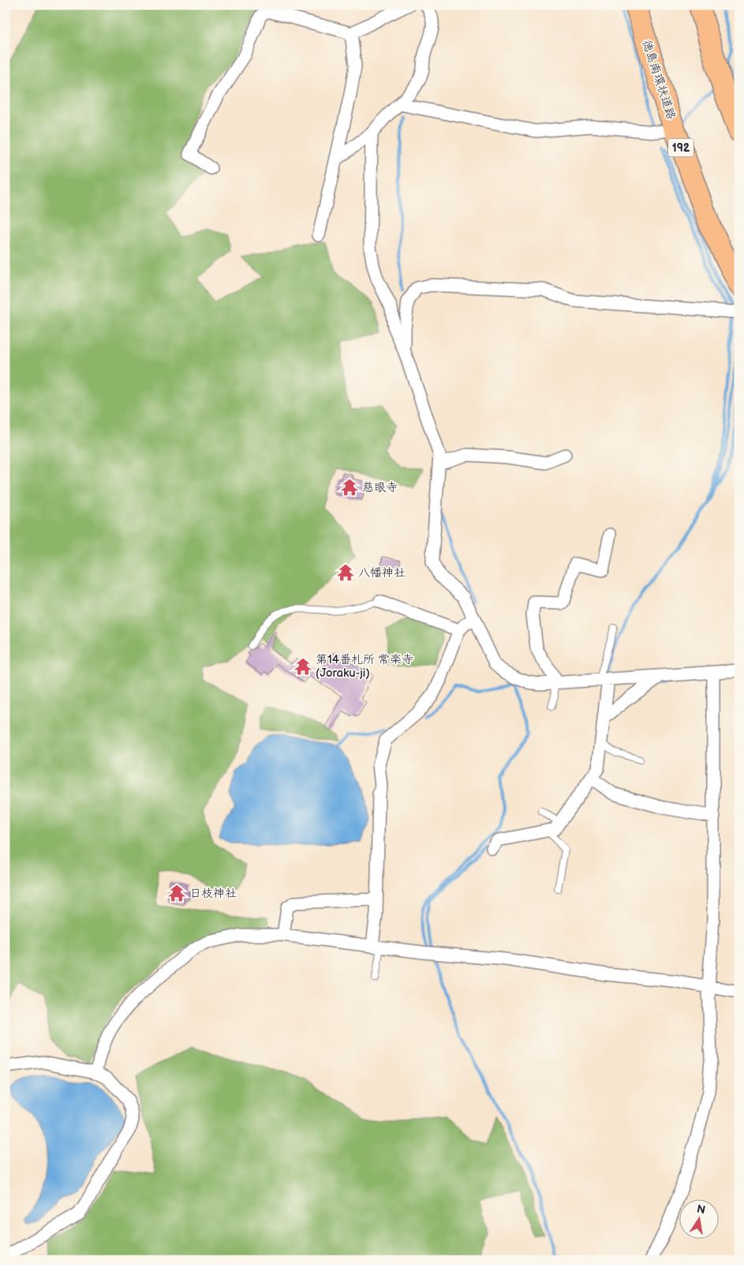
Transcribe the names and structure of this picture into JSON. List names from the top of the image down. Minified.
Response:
{"streets":{"highway":["徳島南環状道路","192"]},"places":{"temple":["慈眼寺","八幡神社","第14番札所 常楽寺 (Joraku-ji)","日枝神社"]},"north":"top"}
